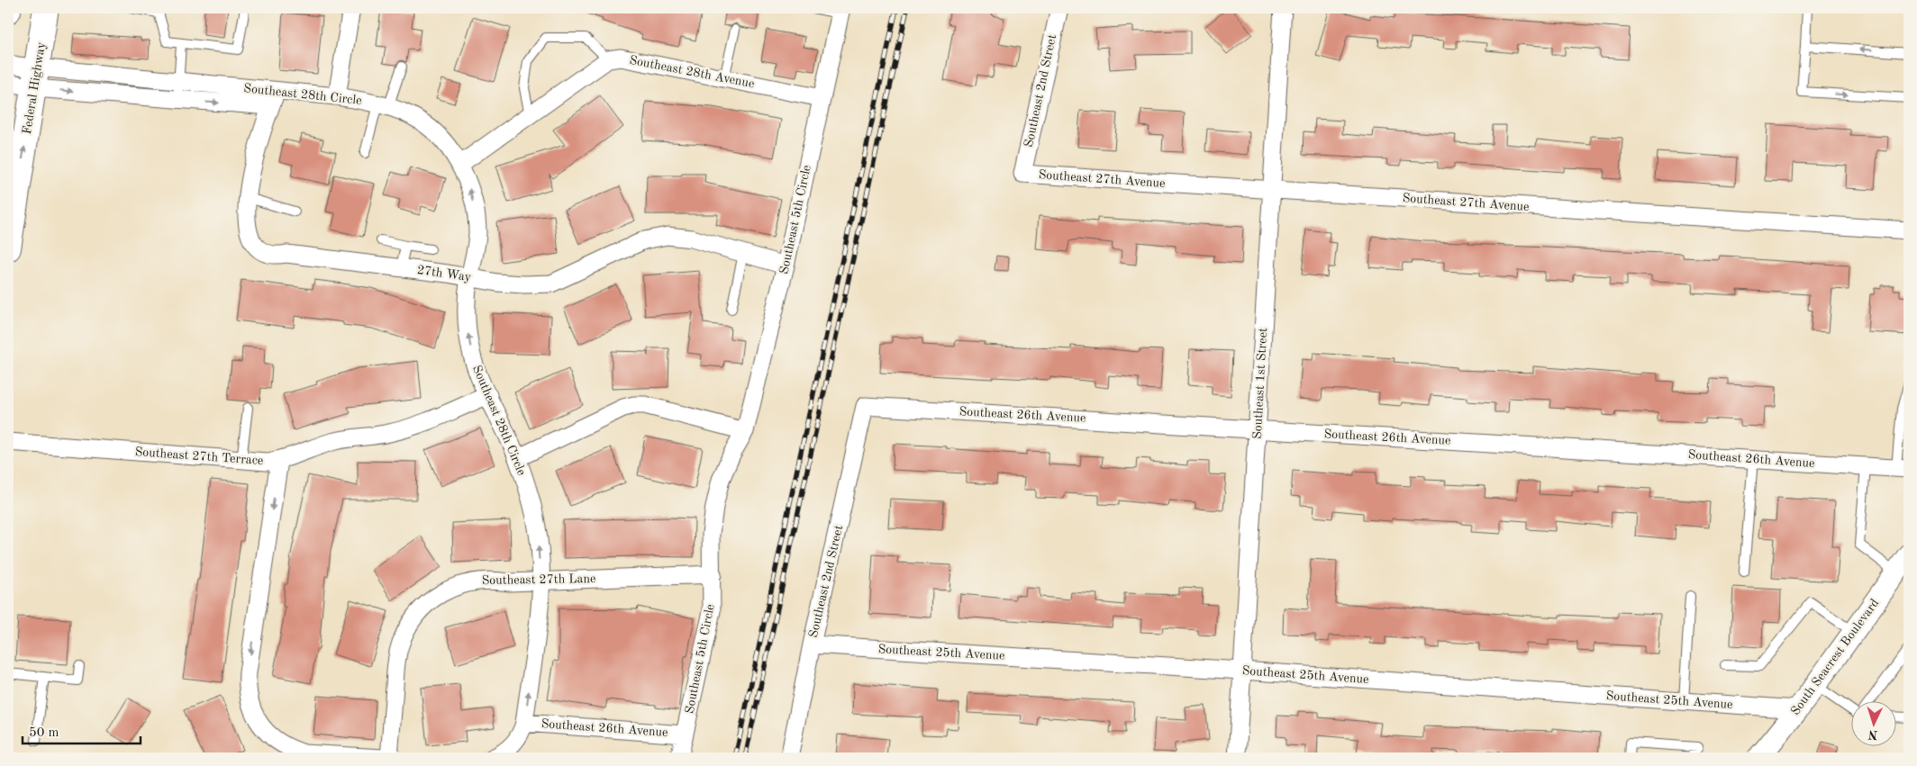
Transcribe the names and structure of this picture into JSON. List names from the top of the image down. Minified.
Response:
{"streets":{"main road":["Federal Highway"],"street":["Southeast 28th Avenue","Southeast 2nd Street","Southeast 28th Circle","Southeast 27th Avenue","Southeast 5th Circle","27th Way","Southeast 1st Street","Southeast 26th Avenue","Southeast 27th Terrace","Southeast 27th Lane","Southeast 25th Avenue","South Seacrest Boulevard"]},"crossings":[["Southeast 28th Avenue","Southeast 5th Circle"],["Federal Highway","Southeast 28th Circle"],["Southeast 2nd Street","Southeast 27th Avenue"],["Southeast 2nd Street","Southeast 26th Avenue"],["Southeast 2nd Street","Southeast 25th Avenue"],["Southeast 28th Circle","27th Way"],["Southeast 28th Circle","Southeast 26th Avenue"],["Southeast 28th Circle","Southeast 27th Terrace"],["Southeast 28th Circle","Southeast 27th Lane"],["Southeast 27th Avenue","Southeast 1st Street"],["Southeast 5th Circle","27th Way"],["Southeast 5th Circle","Southeast 26th Avenue"],["Southeast 5th Circle","Southeast 27th Lane"],["Southeast 1st Street","Southeast 26th Avenue"],["Southeast 1st Street","Southeast 25th Avenue"],["Southeast 25th Avenue","South Seacrest Boulevard"]],"one_way":["Federal Highway"],"scale_bar":"50 m","north":"bottom"}
